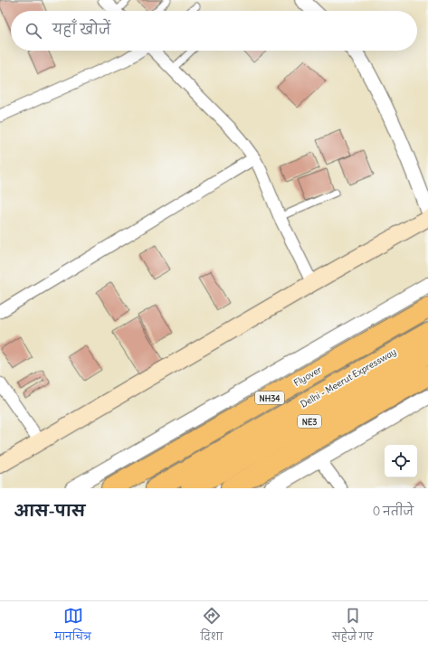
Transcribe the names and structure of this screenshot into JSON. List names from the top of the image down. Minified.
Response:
{"streets":{"highway":["Flyover","Delhi - Meerut Expressway","NH34","NE3"]},"page":{"search":"यहाँ खोजें","heading":["आस-पास","0 नतीजे"],"nav":["मानचित्र","दिशा","सहेजे गए"]}}
